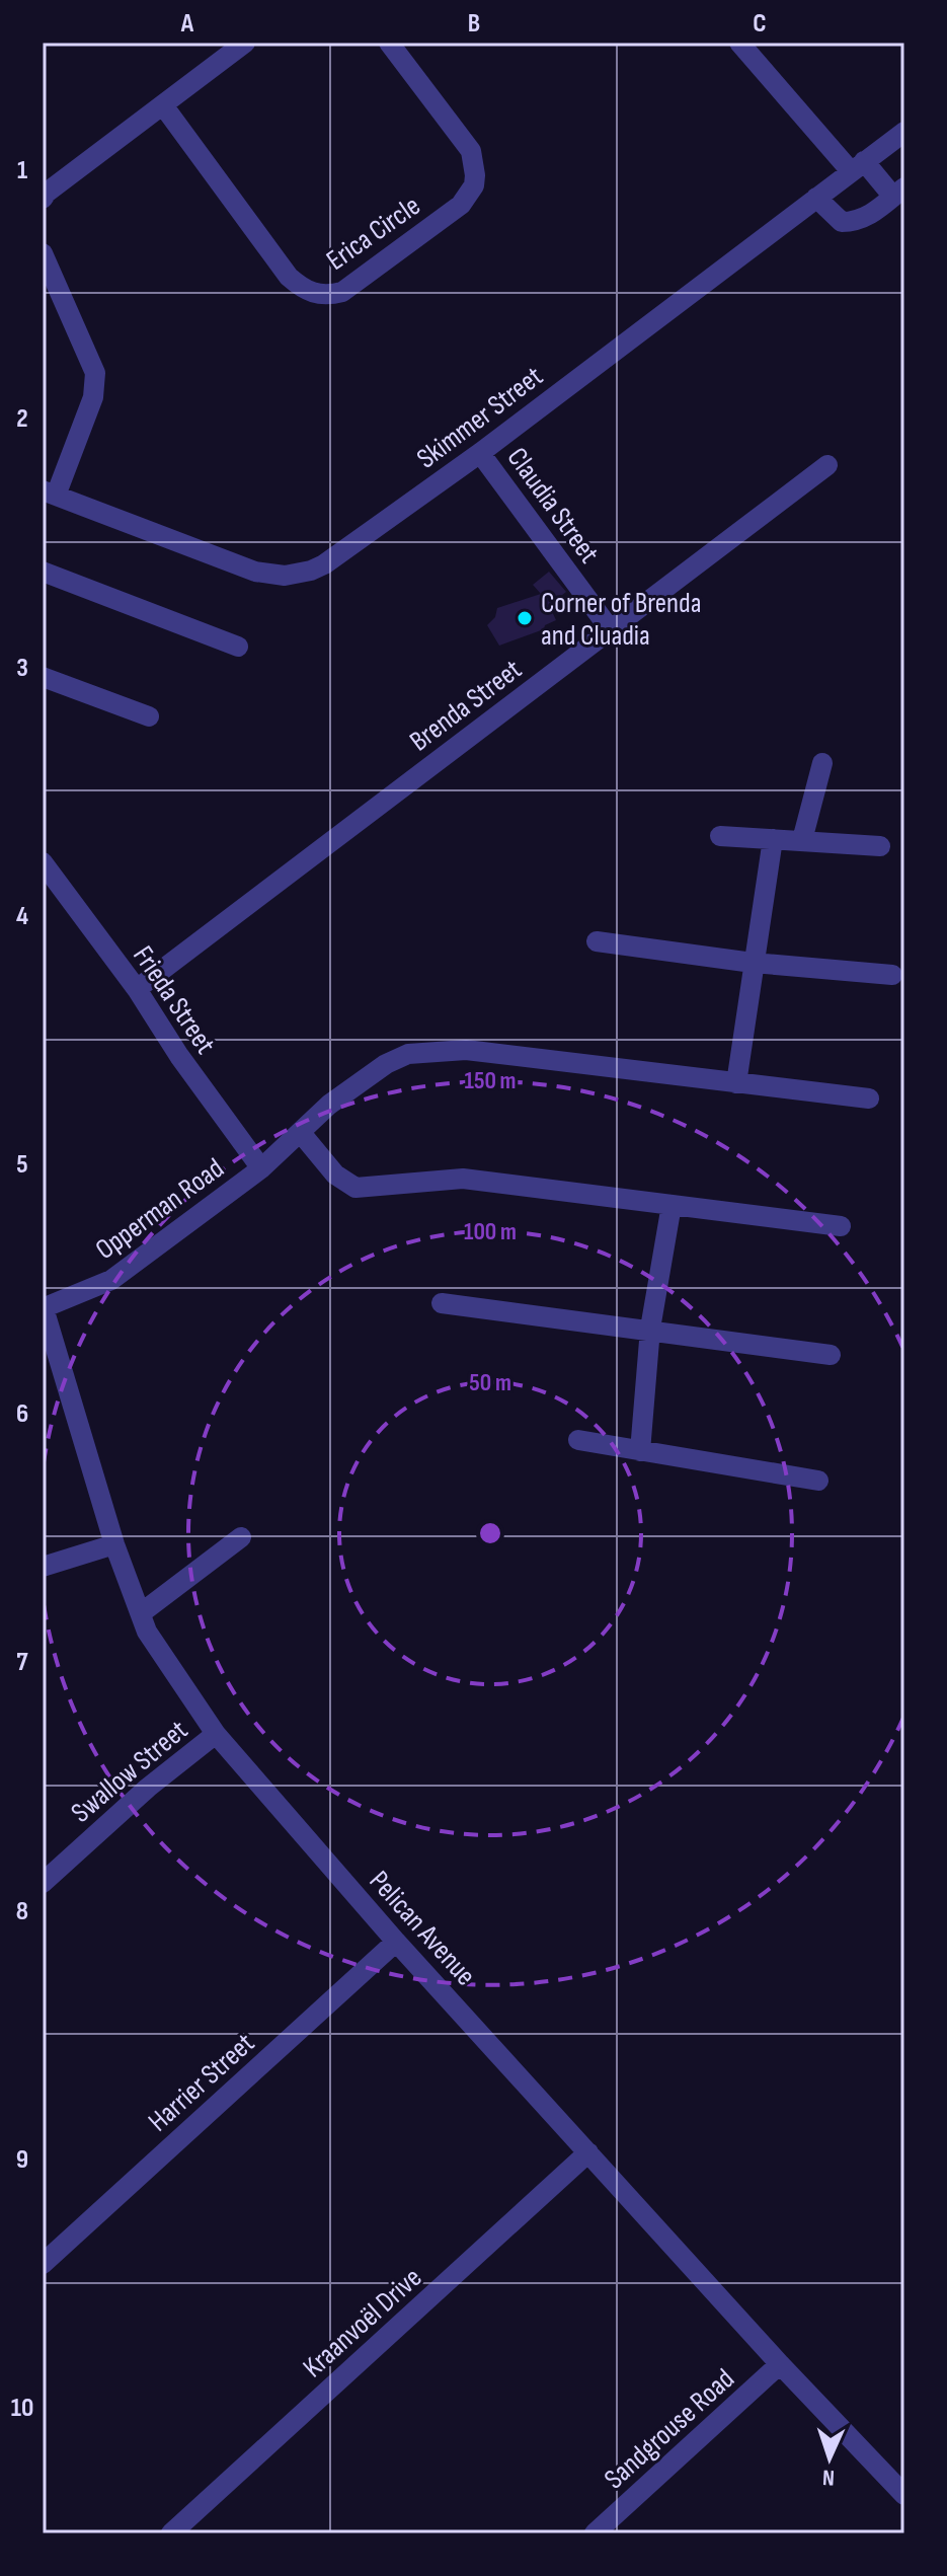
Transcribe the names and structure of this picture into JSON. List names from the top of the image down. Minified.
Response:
{"streets":{"street":["Erica Circle","Skimmer Street","Claudia Street","Brenda Street","Frieda Street","Opperman Road","Swallow Street","Pelican Avenue","Harrier Street","Kraanvoël Drive","Sandgrouse Road"]},"crossings":[["Skimmer Street","Claudia Street"],["Claudia Street","Brenda Street"],["Brenda Street","Frieda Street"],["Frieda Street","Opperman Road"],["Opperman Road","Pelican Avenue"],["Swallow Street","Pelican Avenue"],["Pelican Avenue","Harrier Street"],["Pelican Avenue","Kraanvoël Drive"],["Pelican Avenue","Sandgrouse Road"]],"places":["Corner of Brenda and Cluadia"],"north":"bottom","grid":{"columns":["A","B","C"],"rows":["1","2","3","4","5","6","7","8","9","10"]},"rings":["150 m","100 m","50 m"]}
